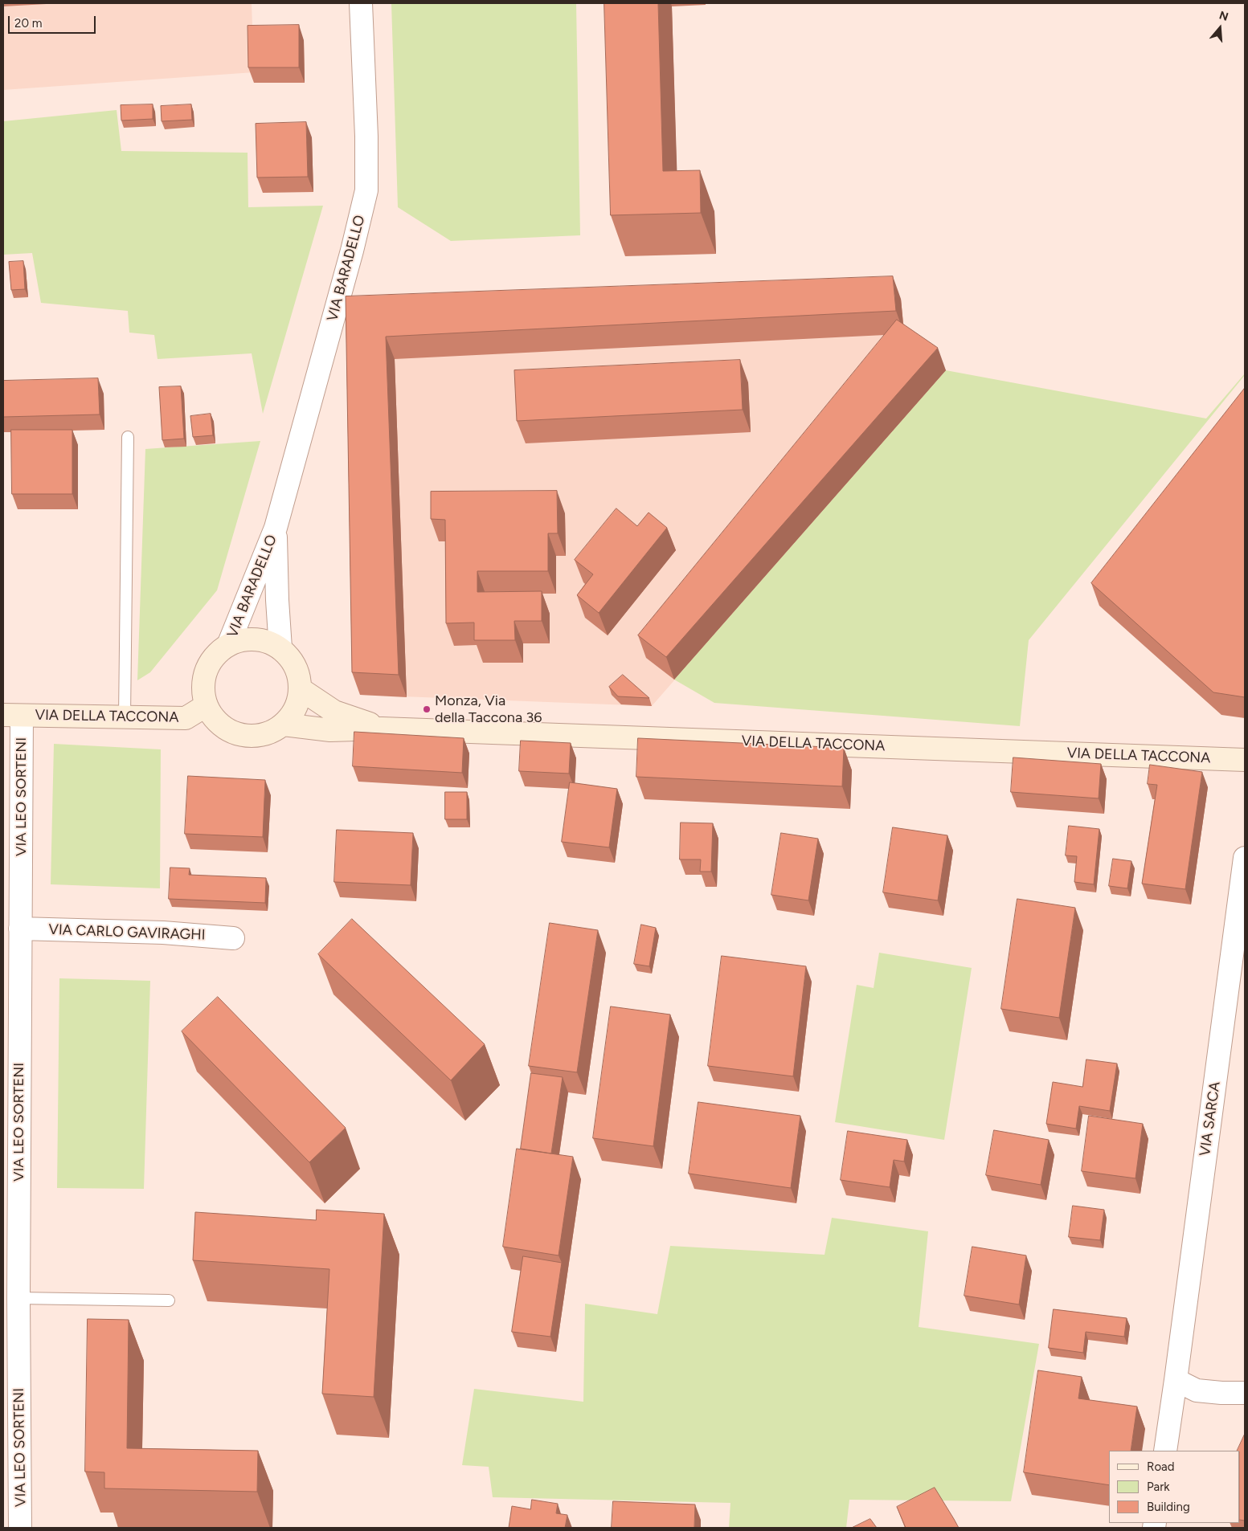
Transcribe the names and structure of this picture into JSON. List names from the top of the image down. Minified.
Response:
{"streets":{"main road":["VIA DELLA TACCONA"],"street":["VIA BARADELLO","VIA LEO SORTENI","VIA CARLO GAVIRAGHI","VIA SARCA"]},"crossings":[["VIA BARADELLO","VIA DELLA TACCONA"],["VIA DELLA TACCONA","VIA LEO SORTENI"],["VIA LEO SORTENI","VIA CARLO GAVIRAGHI"]],"places":["Monza, Via della Taccona 36"],"legend":["Road","Park","Building"],"scale_bar":"20 m","north":"top"}
